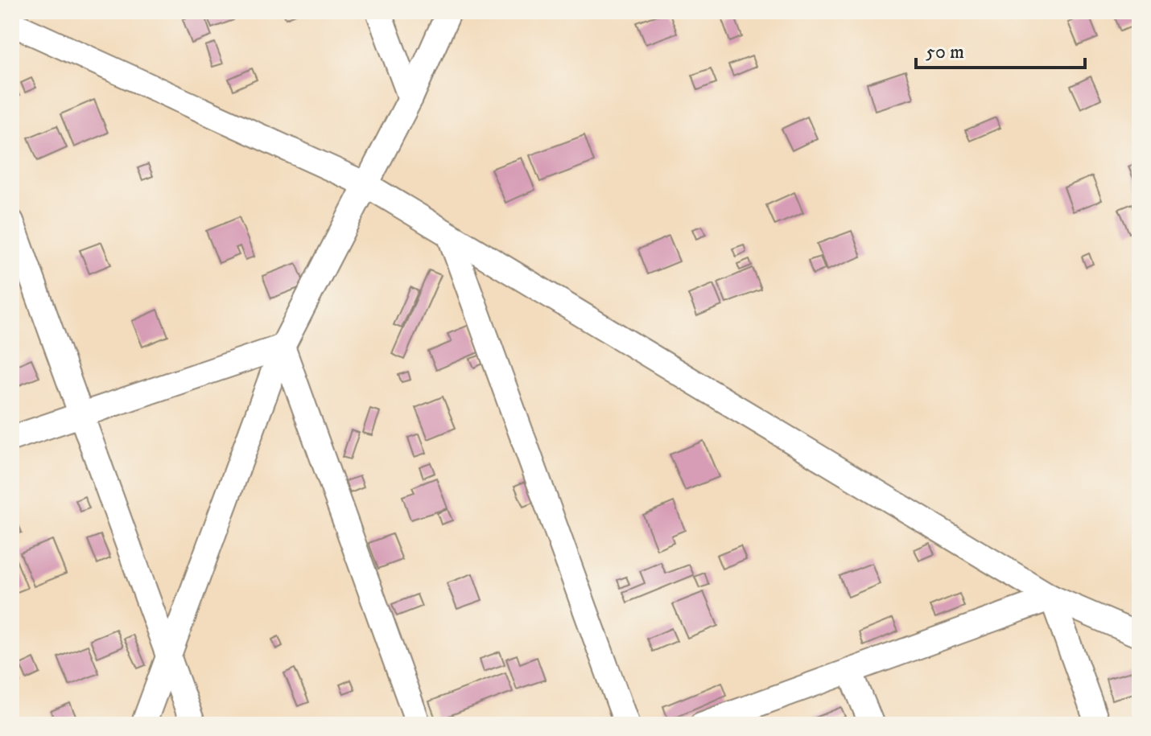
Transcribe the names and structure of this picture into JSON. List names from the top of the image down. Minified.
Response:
{"scale_bar":"50 m"}
